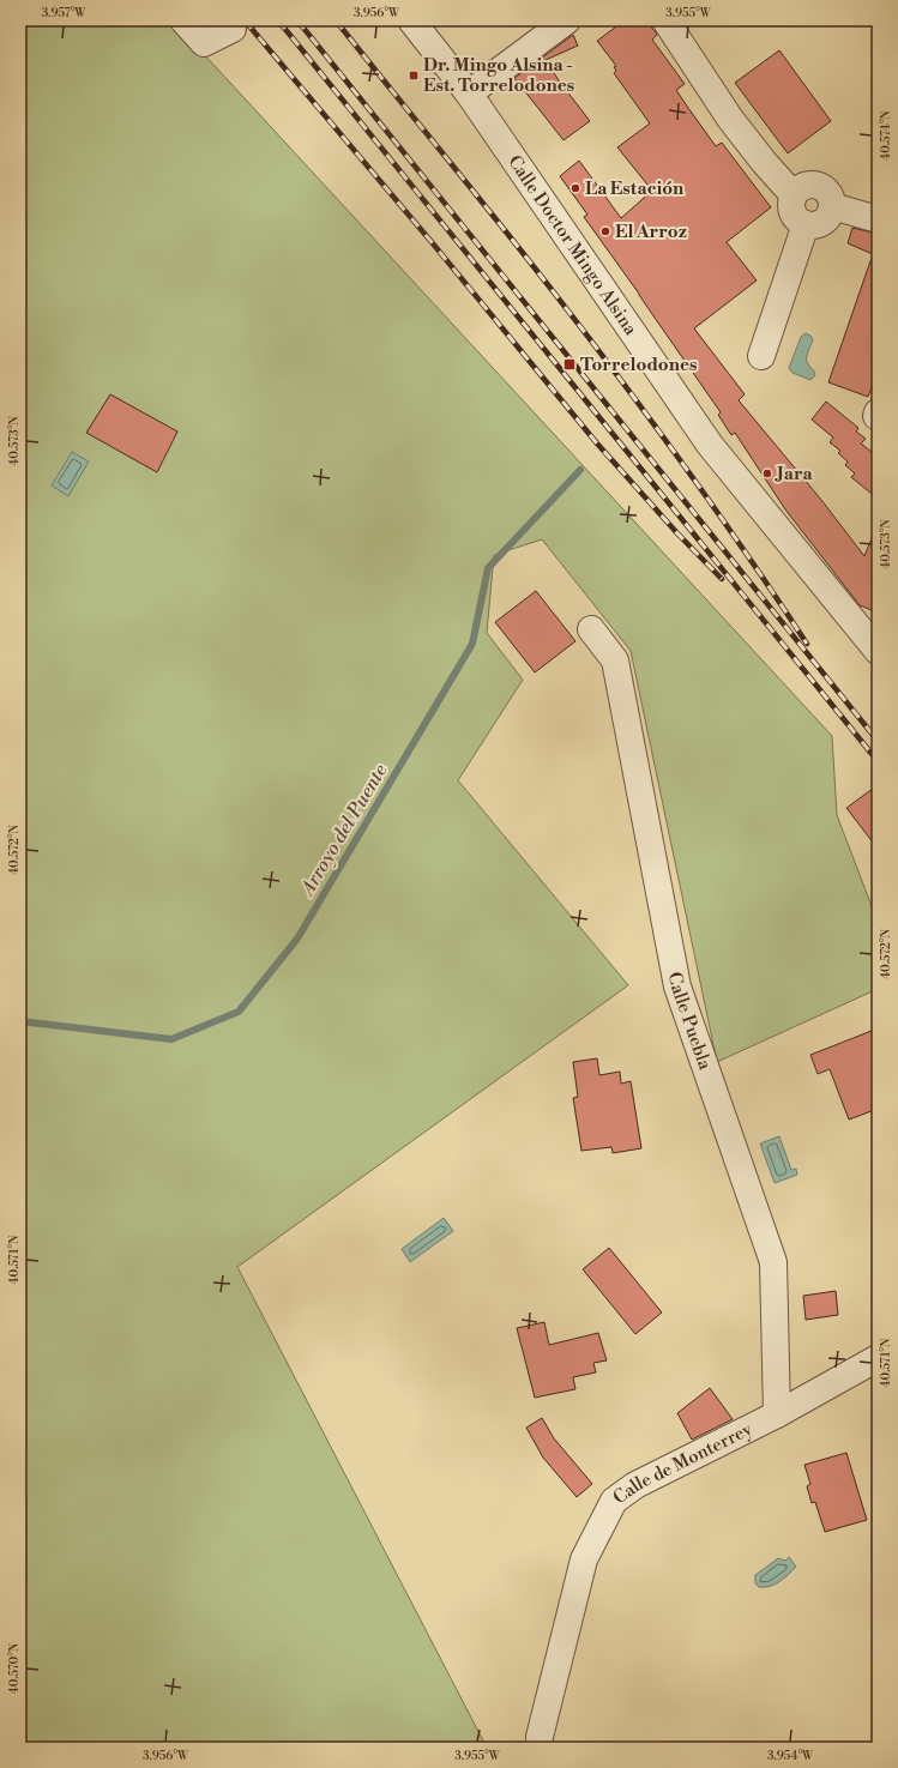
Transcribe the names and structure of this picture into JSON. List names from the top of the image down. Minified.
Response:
{"streets":{"street":["Calle Doctor Mingo Alsina","Calle Puebla","Calle de Monterrey"]},"crossings":[["Calle Puebla","Calle de Monterrey"]],"water":["Arroyo del Puente"],"places":{"transit":["Dr. Mingo Alsina - Est. Torrelodones","Torrelodones"],"other":["La Estación","El Arroz","Jara"]},"coordinates":["3.957°W","3.956°W","3.955°W","40.574°N","40.573°N","40.572°N","40.571°N","40.570°N","3.954°W"]}
